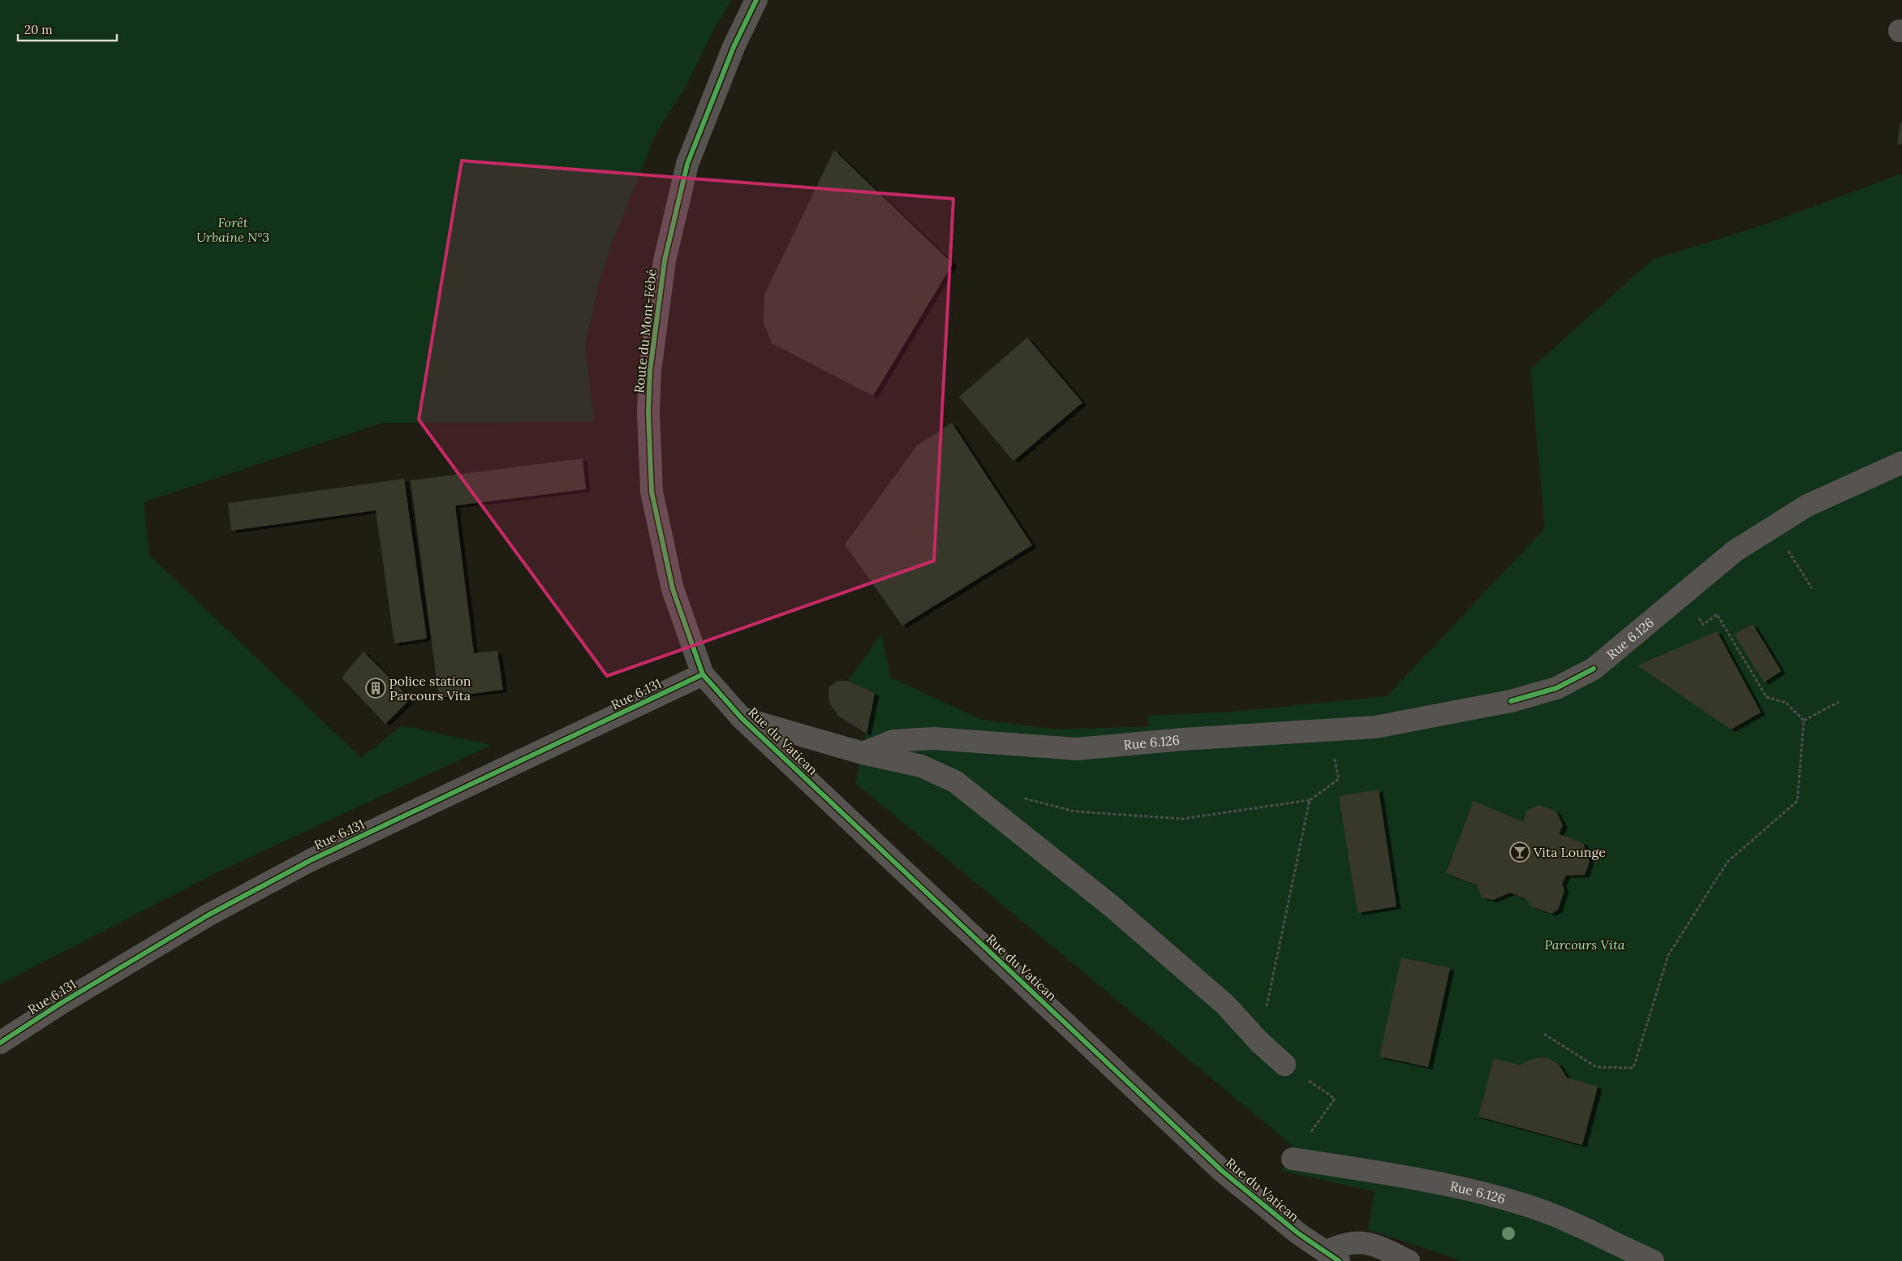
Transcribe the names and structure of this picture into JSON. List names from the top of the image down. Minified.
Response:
{"streets":{"street":["Route du Mont-Fébé","Rue 6.126","Rue 6.131","Rue du Vatican"]},"crossings":[["Route du Mont-Fébé","Rue 6.131"],["Route du Mont-Fébé","Rue du Vatican"],["Rue 6.131","Rue du Vatican"]],"parks":["Forêt Urbaine N°3","Parcours Vita"],"places":{"building":["police station Parcours Vita"],"bar":["Vita Lounge"]},"scale_bar":"20 m"}
